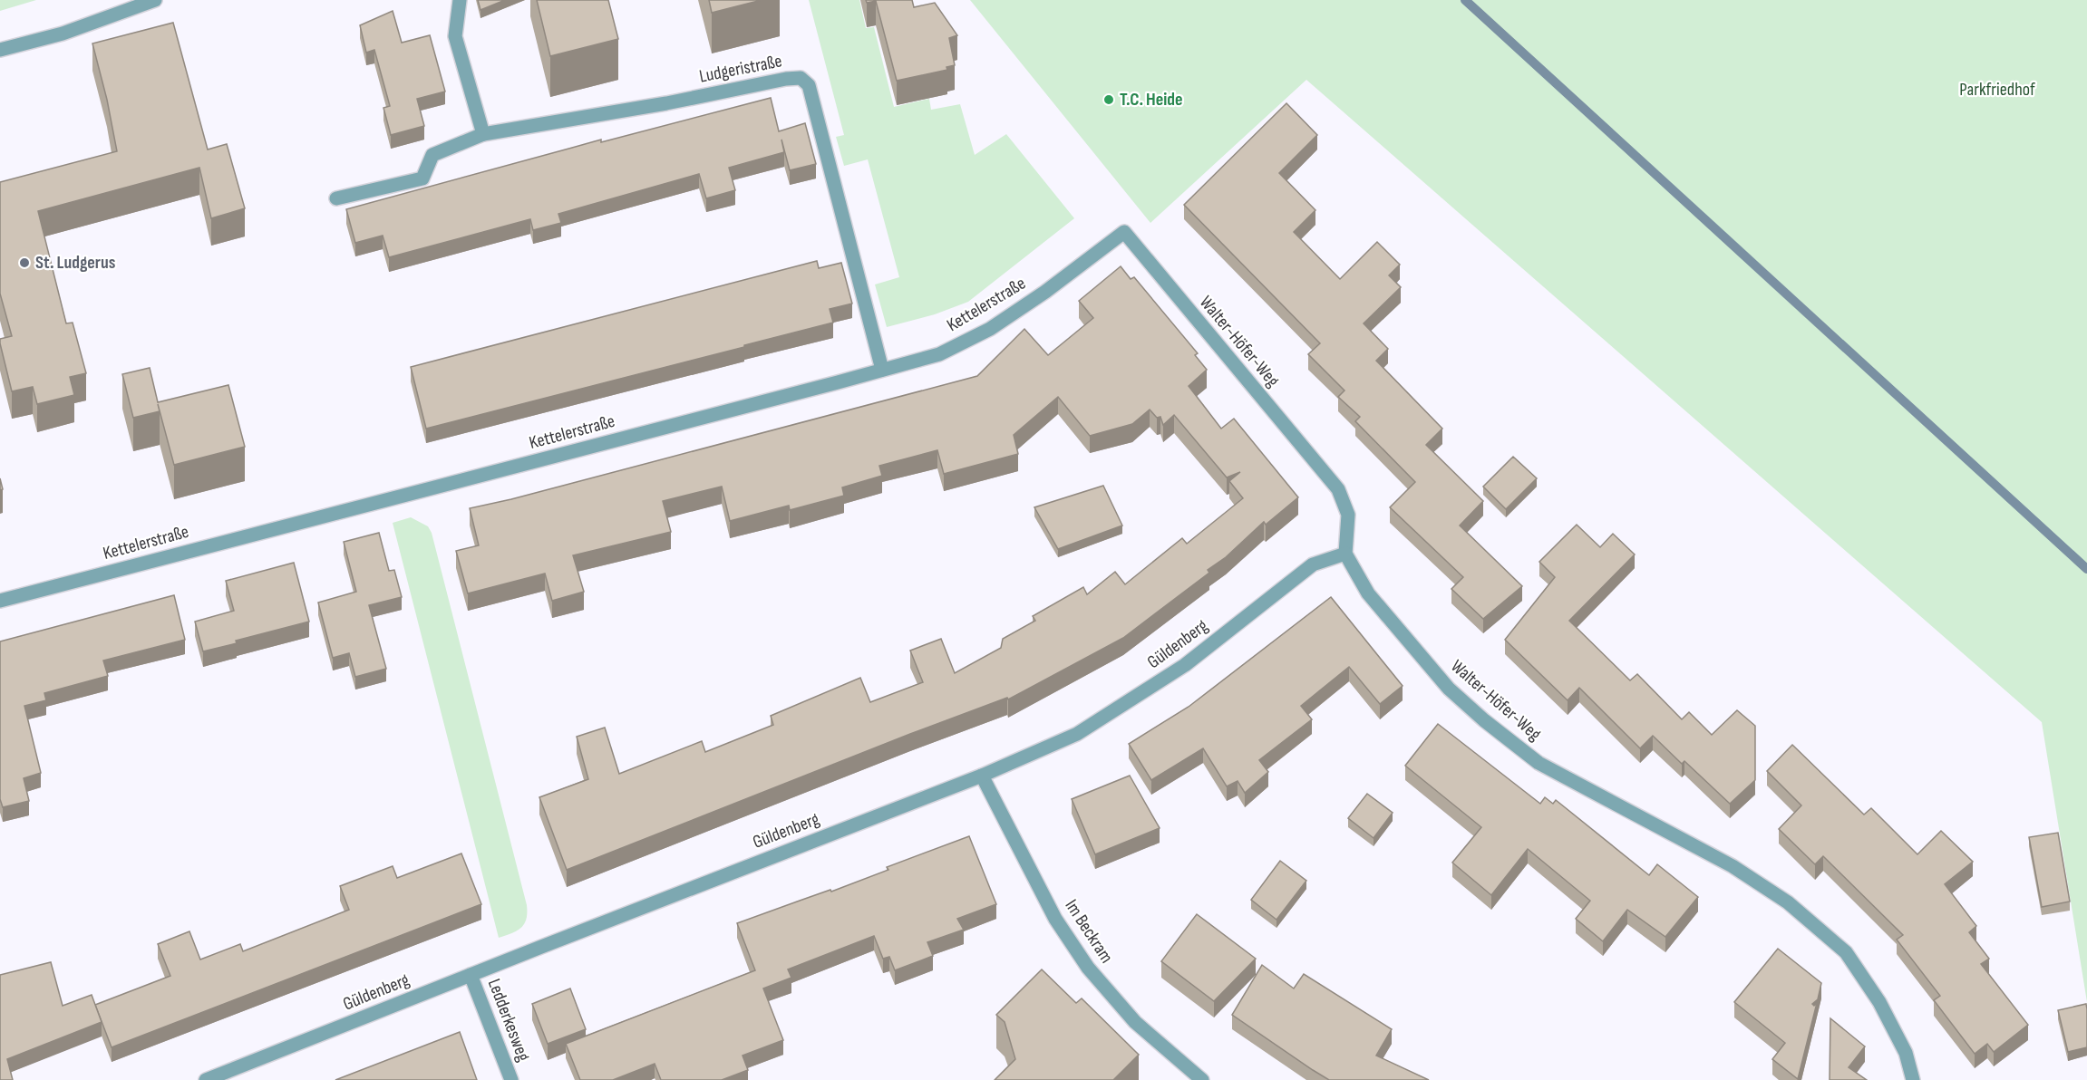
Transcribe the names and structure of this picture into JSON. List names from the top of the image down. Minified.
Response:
{"streets":{"street":["Ludgeristraße","Kettelerstraße","Walter-Höfer-Weg","Güldenberg","Im Beckram","Ledderkesweg"]},"crossings":[["Ludgeristraße","Kettelerstraße"],["Kettelerstraße","Walter-Höfer-Weg"],["Walter-Höfer-Weg","Güldenberg"],["Güldenberg","Im Beckram"],["Güldenberg","Ledderkesweg"]],"parks":["Parkfriedhof"],"places":["T.C. Heide","St. Ludgerus"]}
